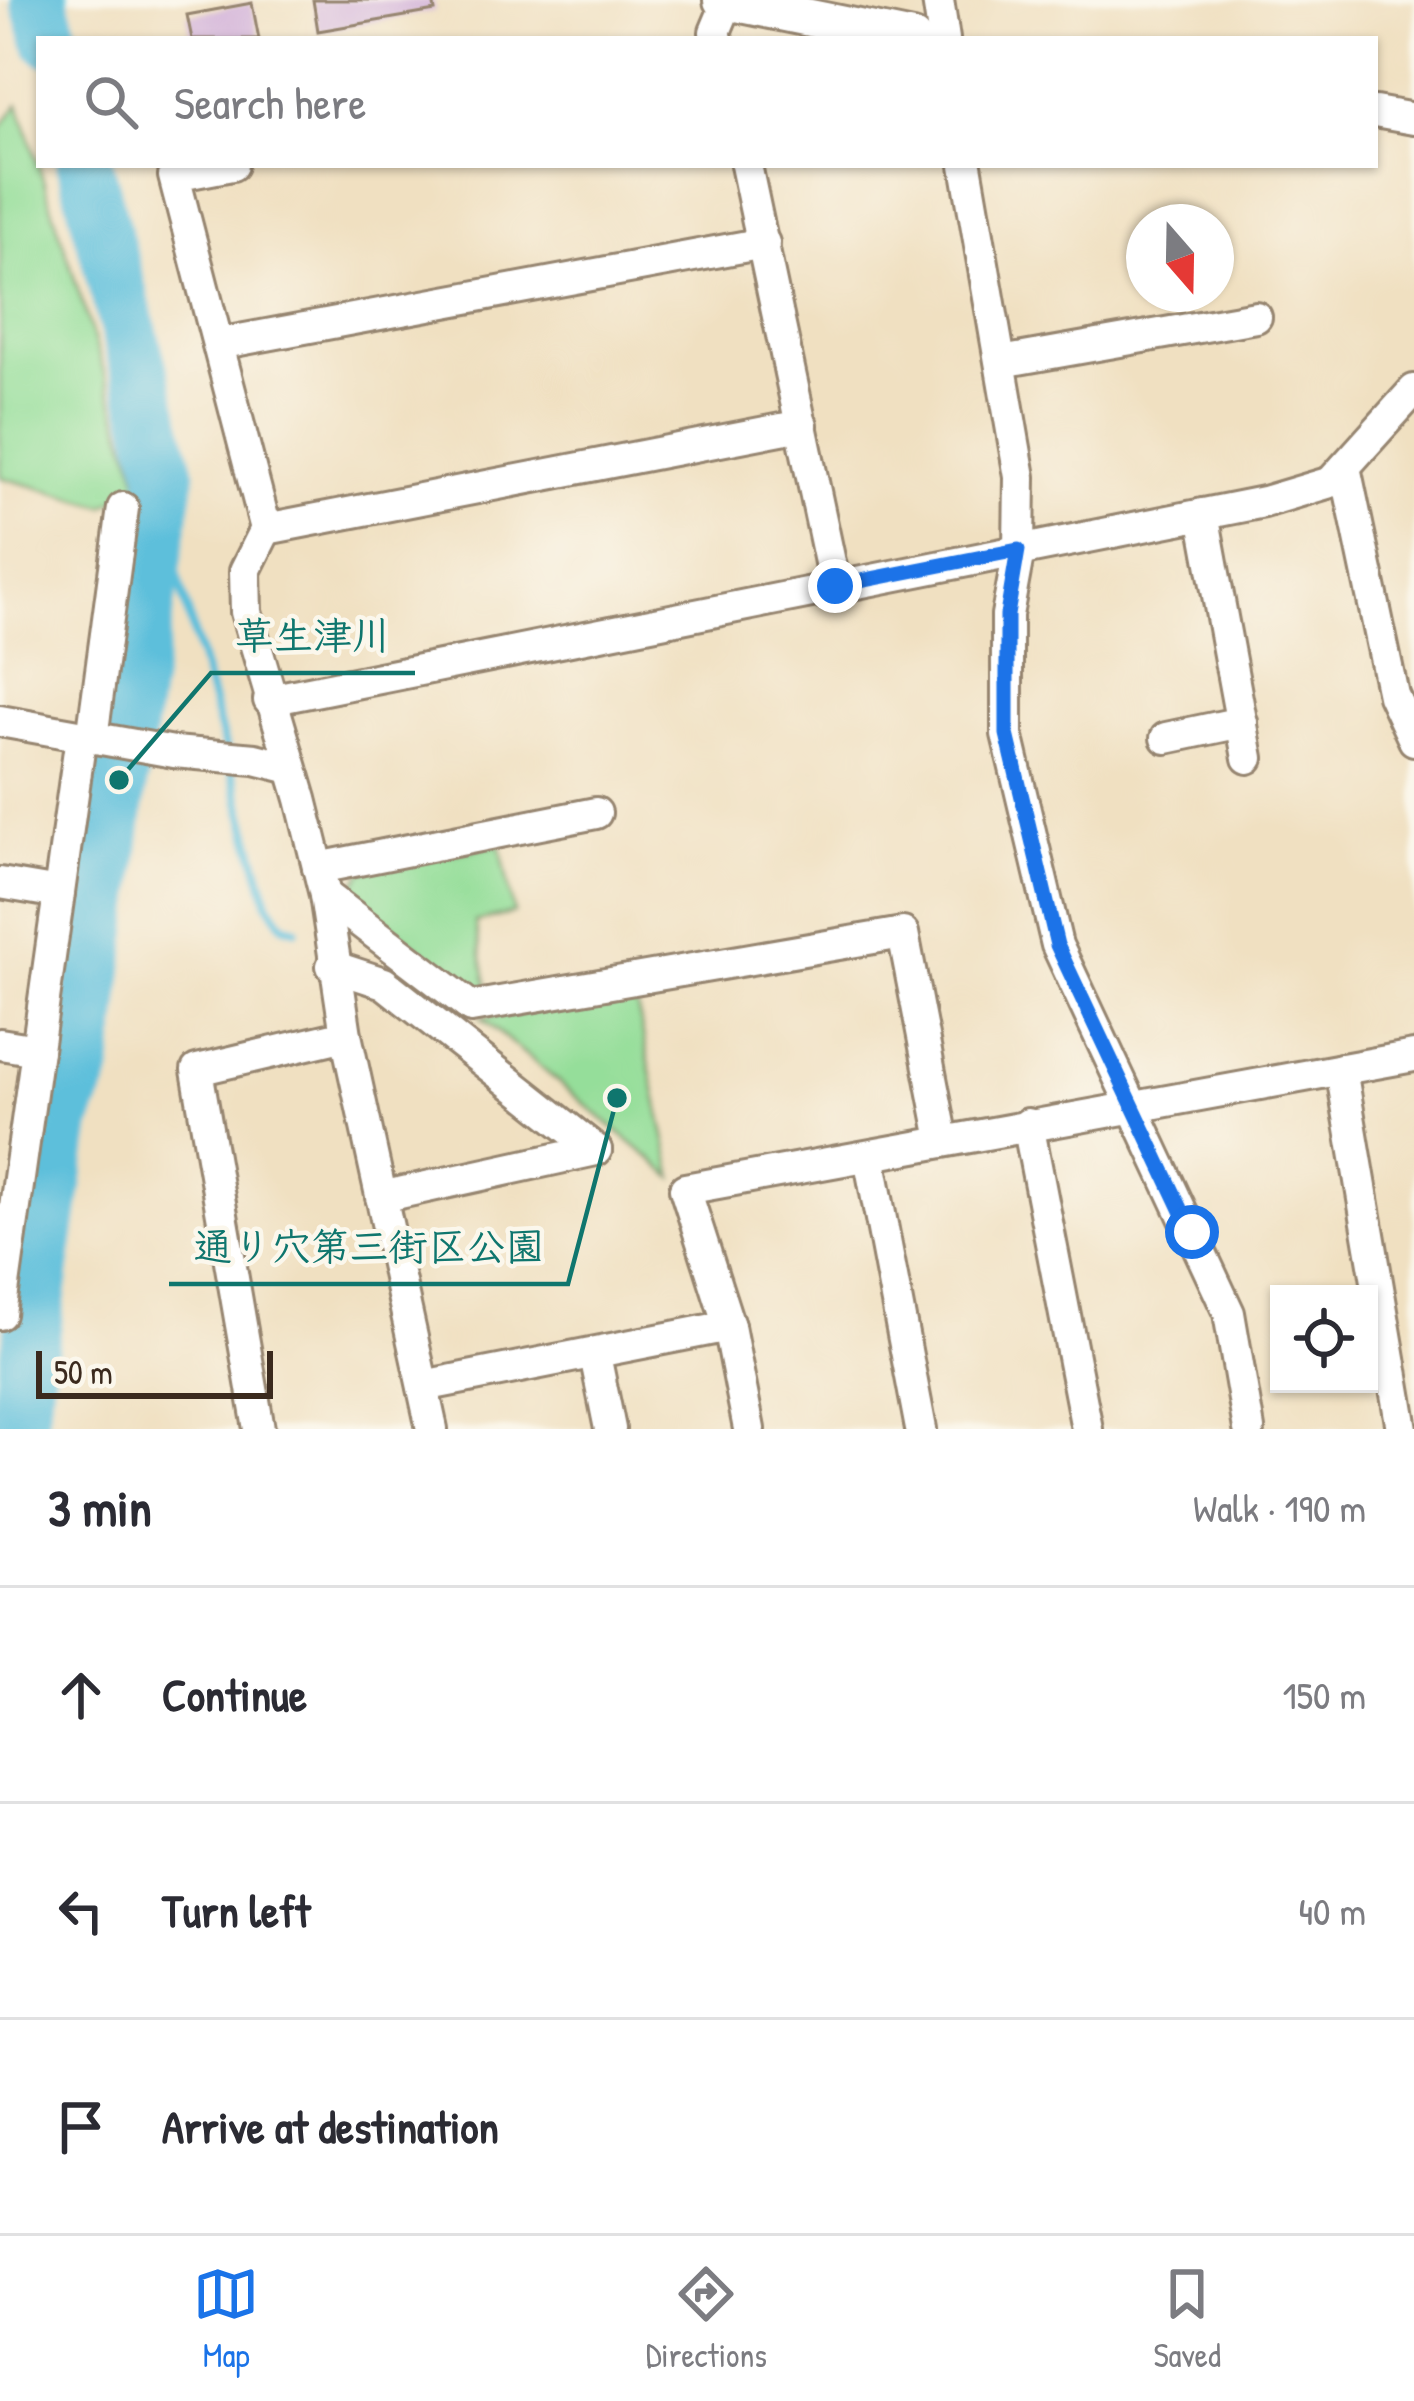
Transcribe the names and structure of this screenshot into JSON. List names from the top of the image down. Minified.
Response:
{"places":["草生津川","通り穴第三街区公園"],"scale_bar":"50 m","north":"bottom","page":{"search":"Search here","scale":"50 m","heading":["3 min","Walk · 190 m"],"list":[["Continue","150 m"],["Turn left","40 m"],"Arrive at destination"],"nav":["Map","Directions","Saved"]}}
